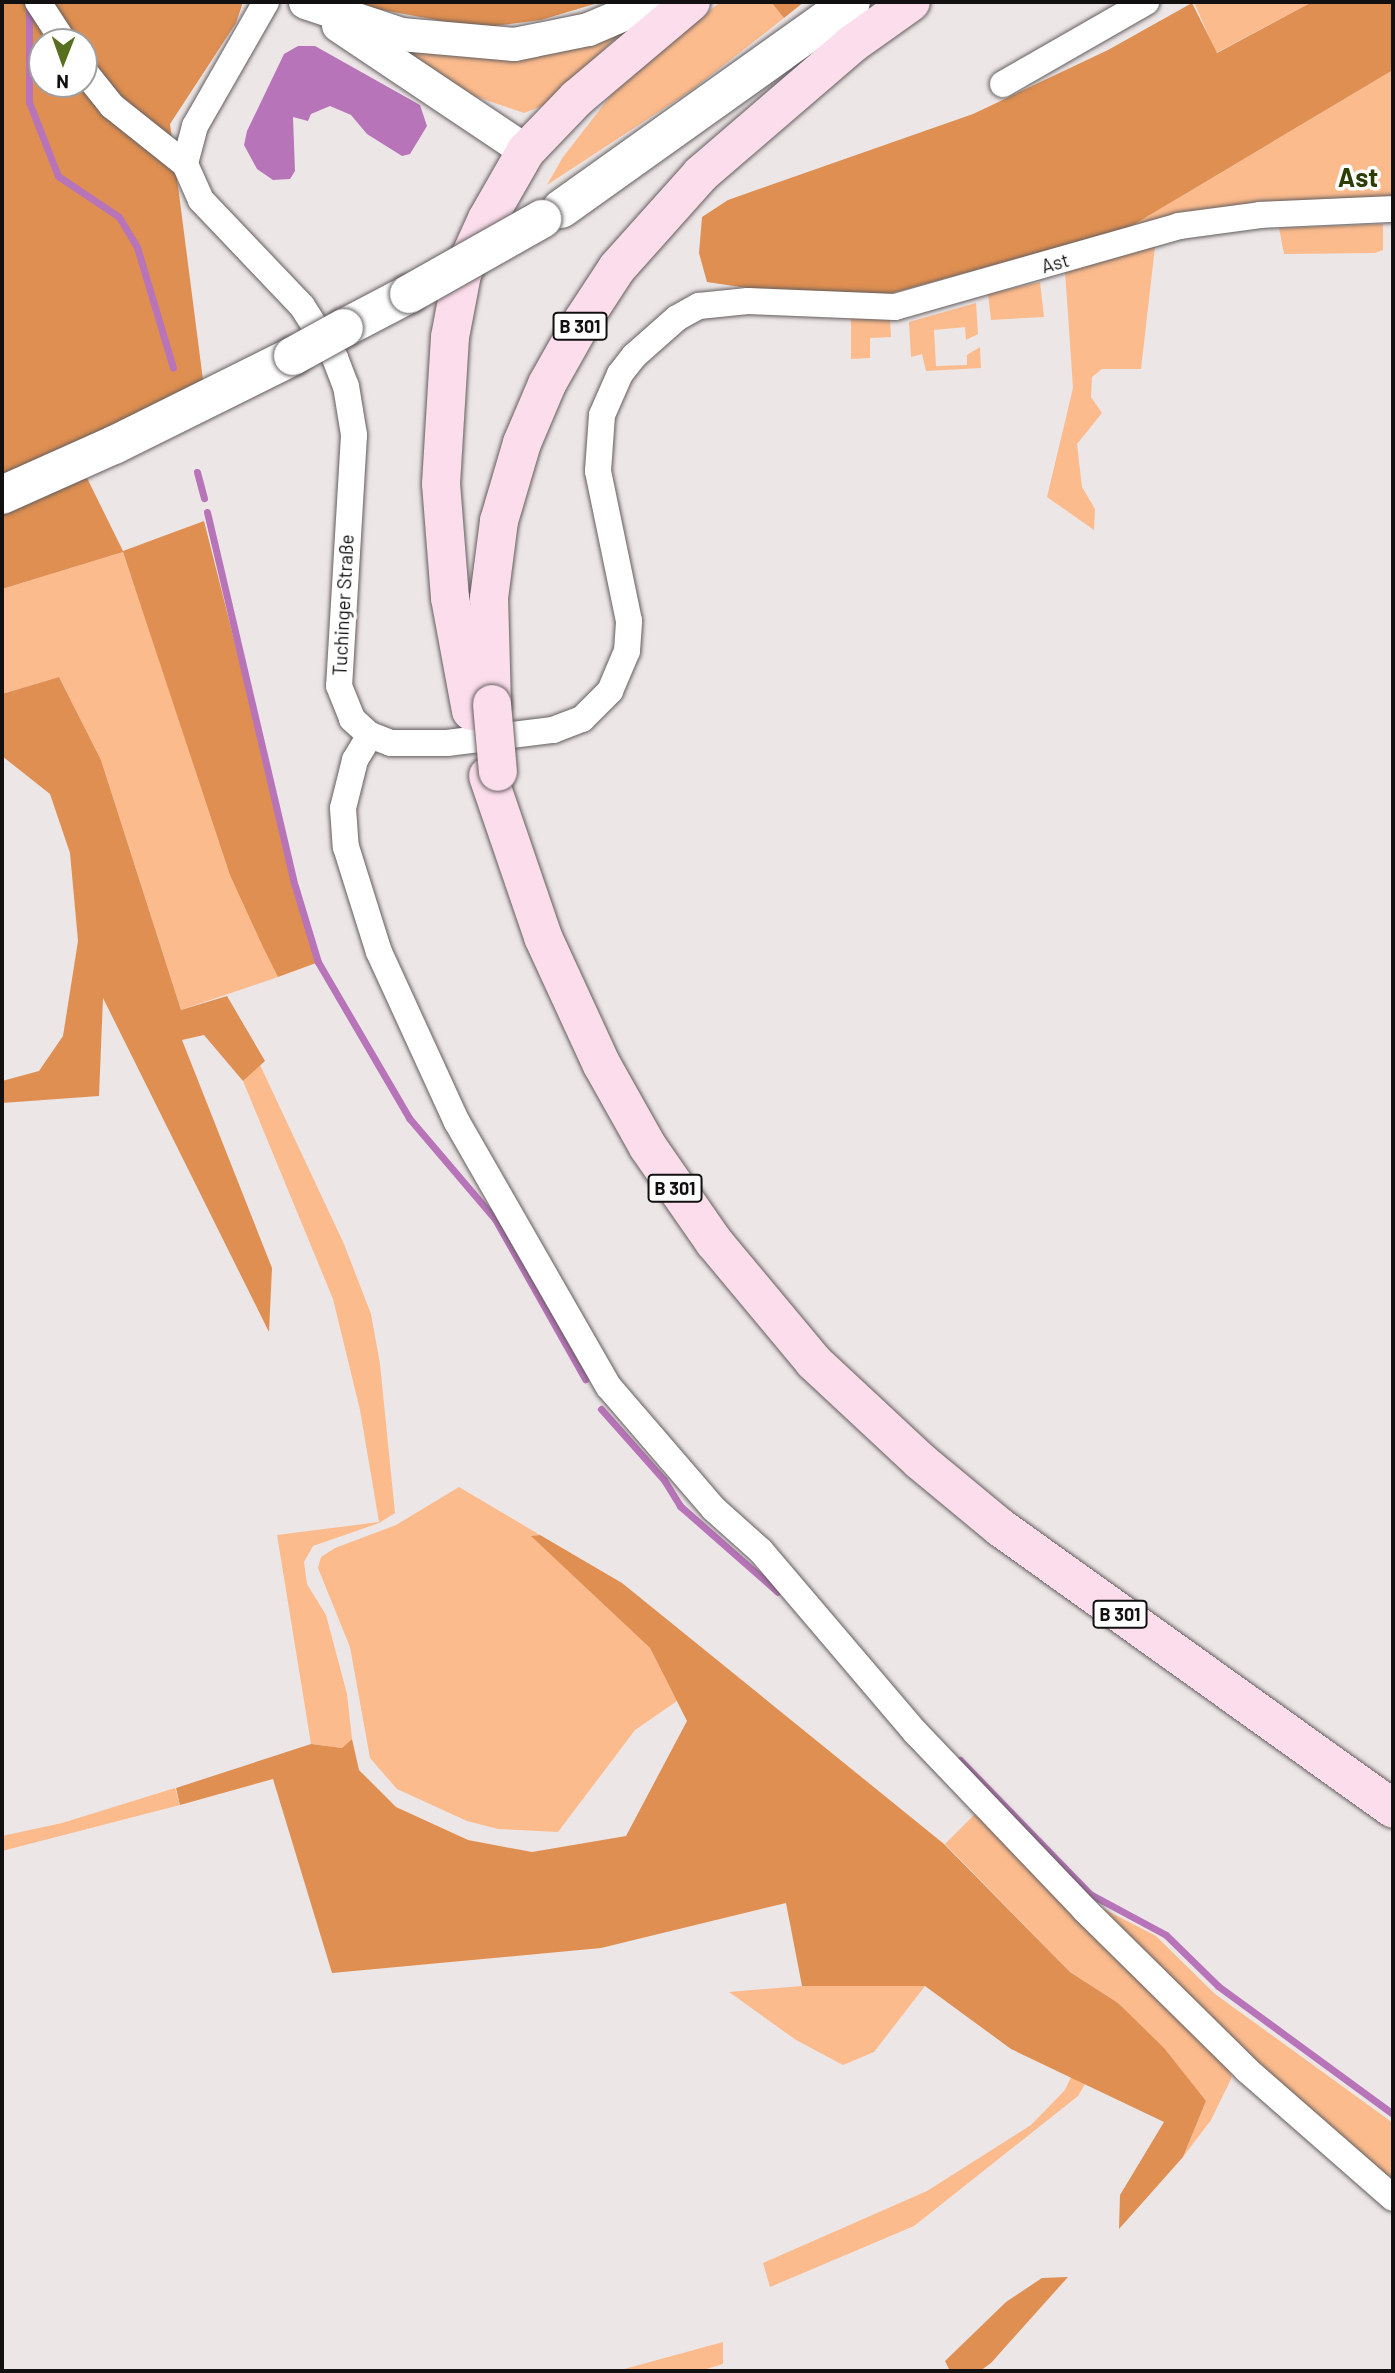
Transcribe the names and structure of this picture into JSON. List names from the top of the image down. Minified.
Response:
{"streets":{"main road":["B 301"],"street":["Ast","Tuchinger Straße"]},"crossings":[["Ast","Tuchinger Straße"]],"districts":["Ast"],"north":"bottom"}
